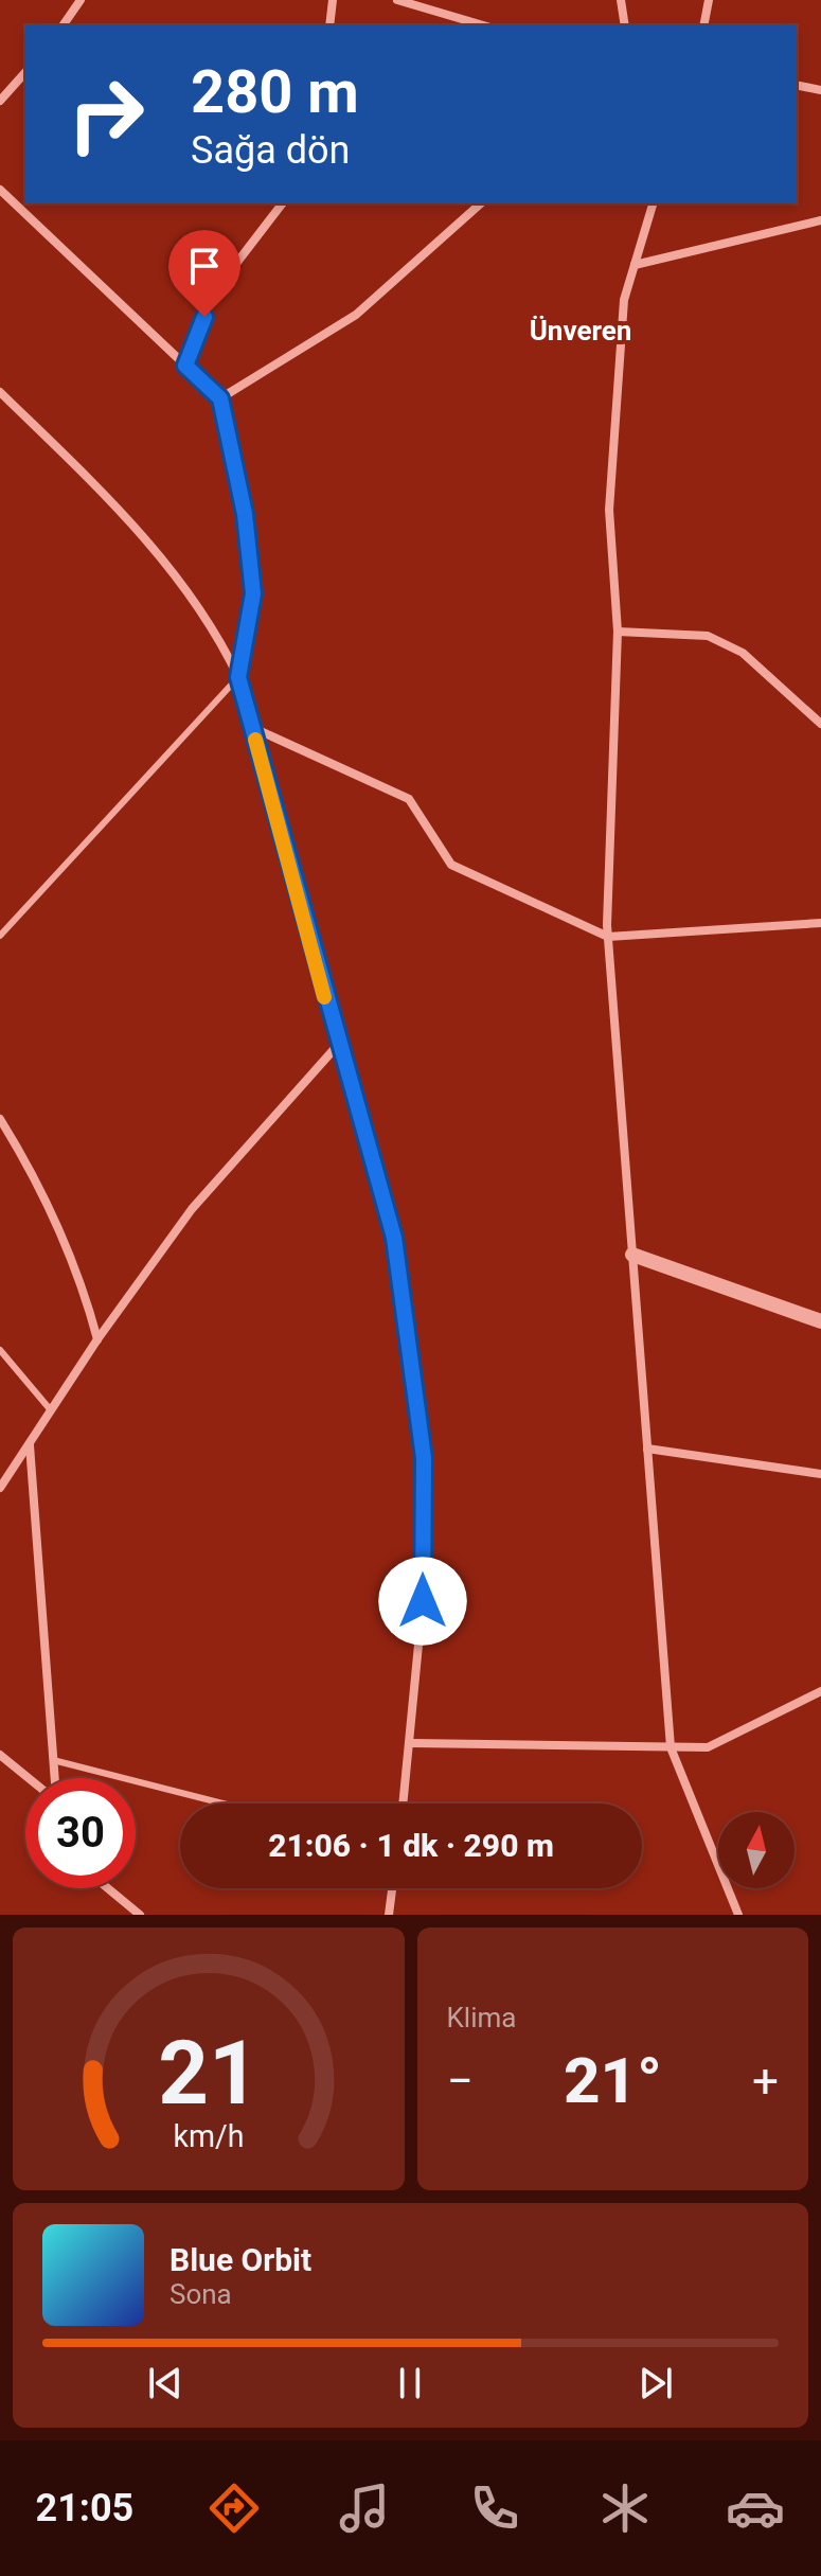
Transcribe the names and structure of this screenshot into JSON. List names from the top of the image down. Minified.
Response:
{"districts":["Ünveren"],"north":"top","page":{"turn":["280 m","Sağa dön"],"limit":"30","trip":"21:06 · 1 dk · 290 m","tile":"Klima","heat":["−","21°","+"],"song":["Blue Orbit","Sona"],"tabs":"21:05","gauge":["21","km/h"]}}
